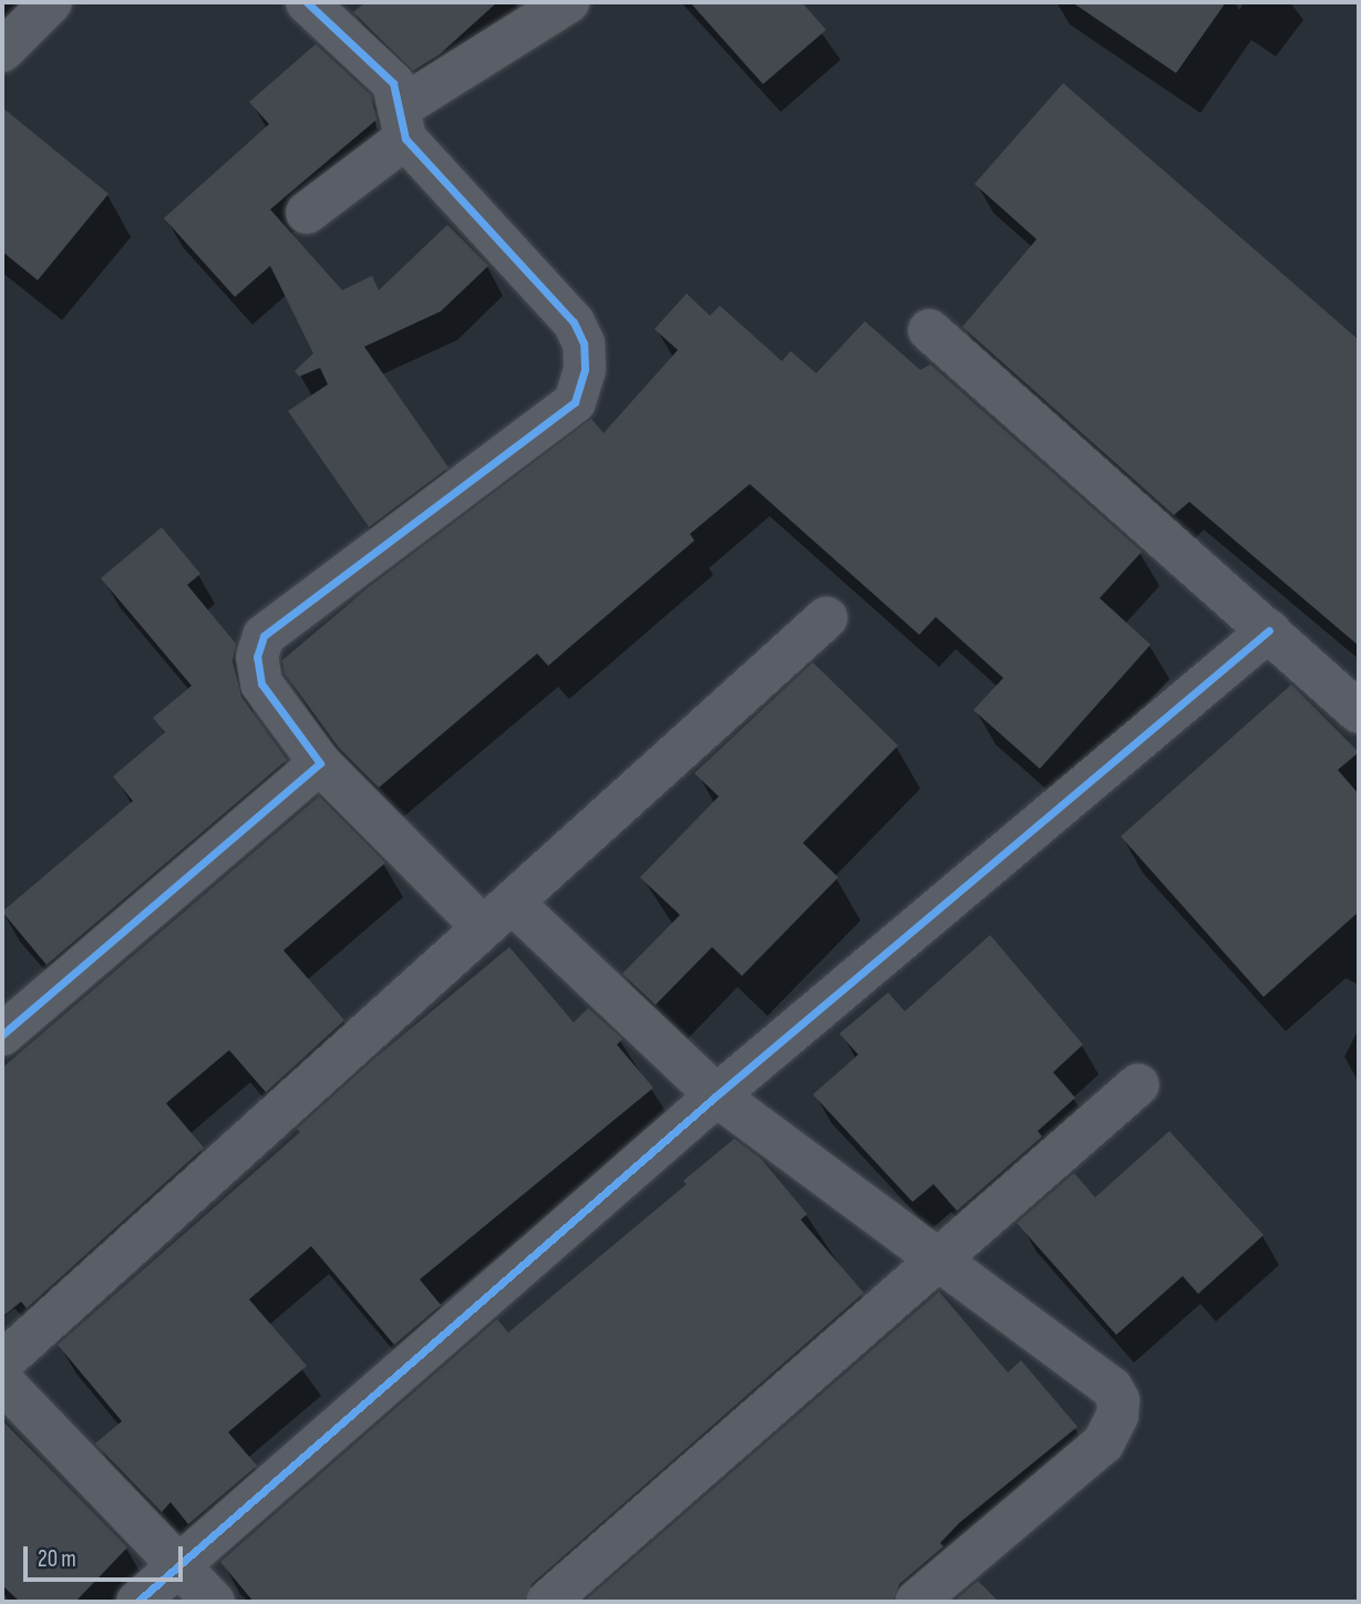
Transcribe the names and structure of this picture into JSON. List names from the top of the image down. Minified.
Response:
{"scale_bar":"20 m"}
